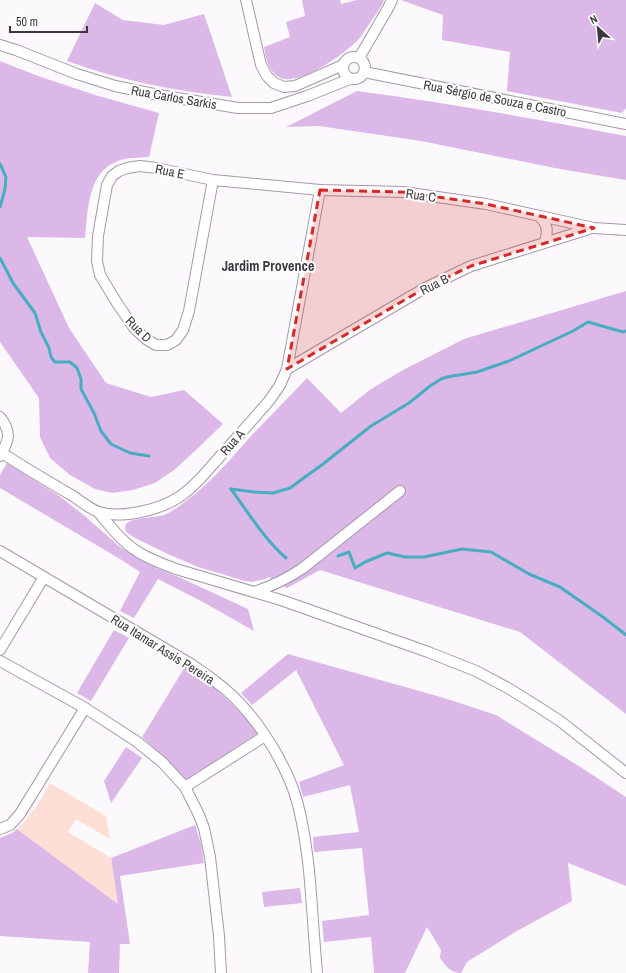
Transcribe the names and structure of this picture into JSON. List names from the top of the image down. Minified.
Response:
{"streets":{"street":["Rua Carlos Sarkis","Rua Sérgio de Souza e Castro","Rua E","Rua C","Rua B","Rua D","Rua A","Rua Itamar Assis Pereira"]},"crossings":[["Rua Carlos Sarkis","Rua Sérgio de Souza e Castro"],["Rua E","Rua C"],["Rua E","Rua D"],["Rua C","Rua B"],["Rua C","Rua D"],["Rua C","Rua A"],["Rua B","Rua A"]],"districts":["Jardim Provence"],"scale_bar":"50 m","north":"top left"}
